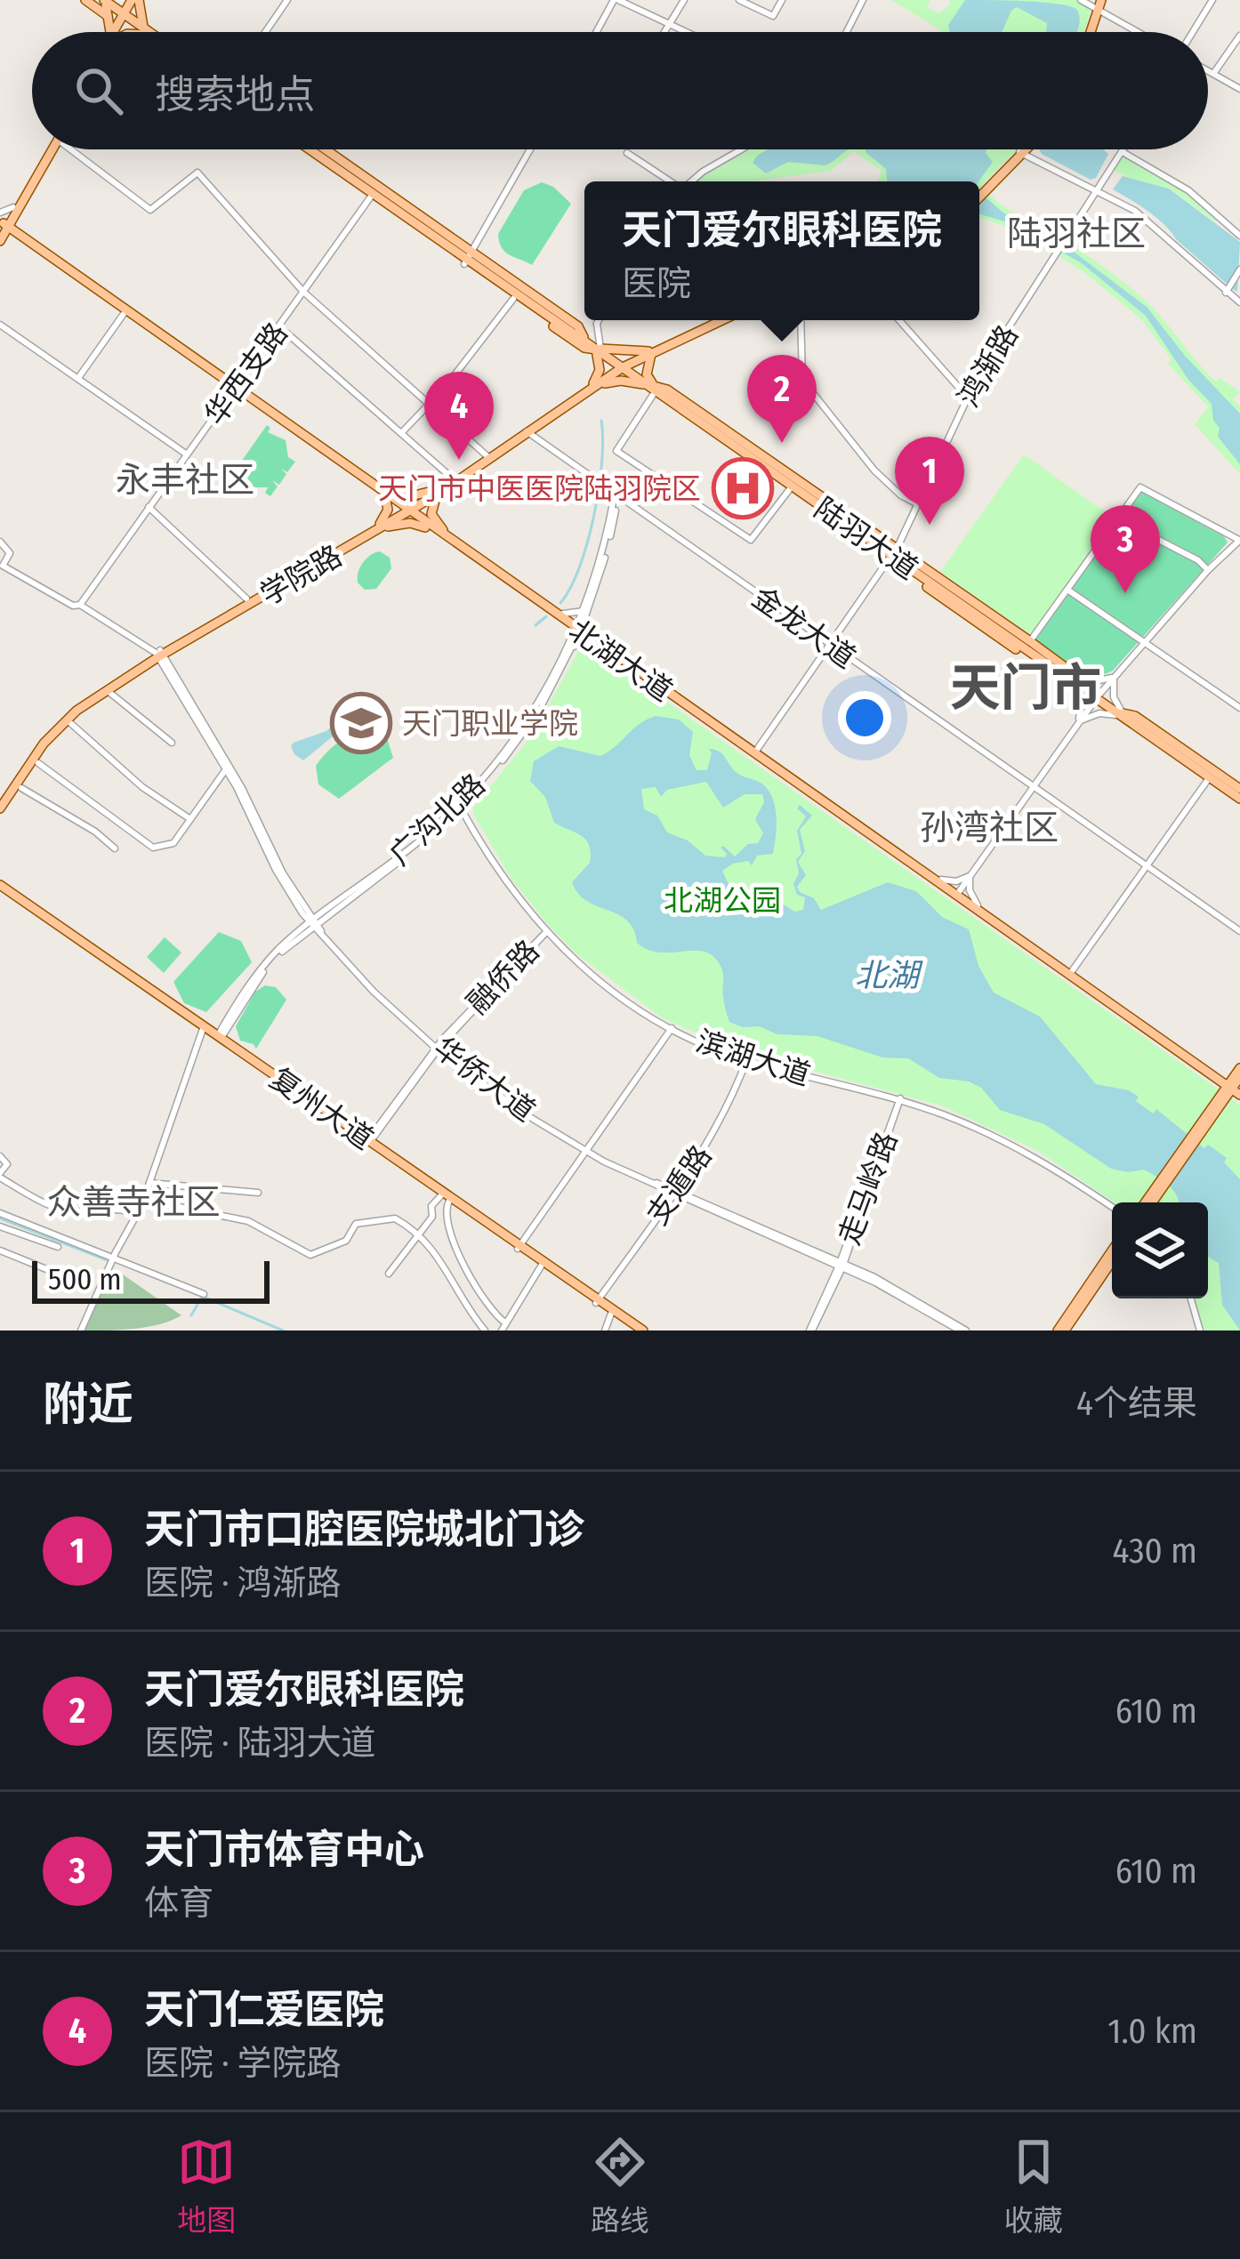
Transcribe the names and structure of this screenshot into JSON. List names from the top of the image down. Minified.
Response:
{"streets":{"main road":["陆羽大道","学院路","北湖大道","复州大道"],"street":["鸿渐路","华西支路","金龙大道","广沟北路","融侨路","滨湖大道","华侨大道","支遁路","走马岭路"]},"crossings":[["鸿渐路","陆羽大道"],["鸿渐路","金龙大道"],["鸿渐路","北湖大道"],["华西支路","北湖大道"],["学院路","金龙大道"],["学院路","北湖大道"],["学院路","华侨大道"],["金龙大道","广沟北路"],["北湖大道","广沟北路"],["广沟北路","滨湖大道"],["广沟北路","华侨大道"],["广沟北路","复州大道"],["融侨路","滨湖大道"],["融侨路","华侨大道"],["融侨路","复州大道"],["滨湖大道","支遁路"],["滨湖大道","走马岭路"],["华侨大道","支遁路"],["华侨大道","走马岭路"],["复州大道","支遁路"]],"districts":["陆羽社区","永丰社区","天门市","孙湾社区","众善寺社区"],"water":["北湖"],"parks":["北湖公园"],"places":{"hospital":["天门市中医医院陆羽院区"],"school or university":["天门职业学院"]},"scale_bar":"500 m","page":{"search":"搜索地点","popup":["天门爱尔眼科医院","医院"],"pins":["2","4","1","3"],"scale":"500 m","heading":["附近","4个结果"],"list":[{"mark":"1","name":"天门市口腔医院城北门诊","note":"医院 · 鸿渐路","value":"430 m"},{"mark":"2","name":"天门爱尔眼科医院","note":"医院 · 陆羽大道","value":"610 m"},{"mark":"3","name":"天门市体育中心","note":"体育","value":"610 m"},{"mark":"4","name":"天门仁爱医院","note":"医院 · 学院路","value":"1.0 km"}],"nav":["地图","路线","收藏"]}}
